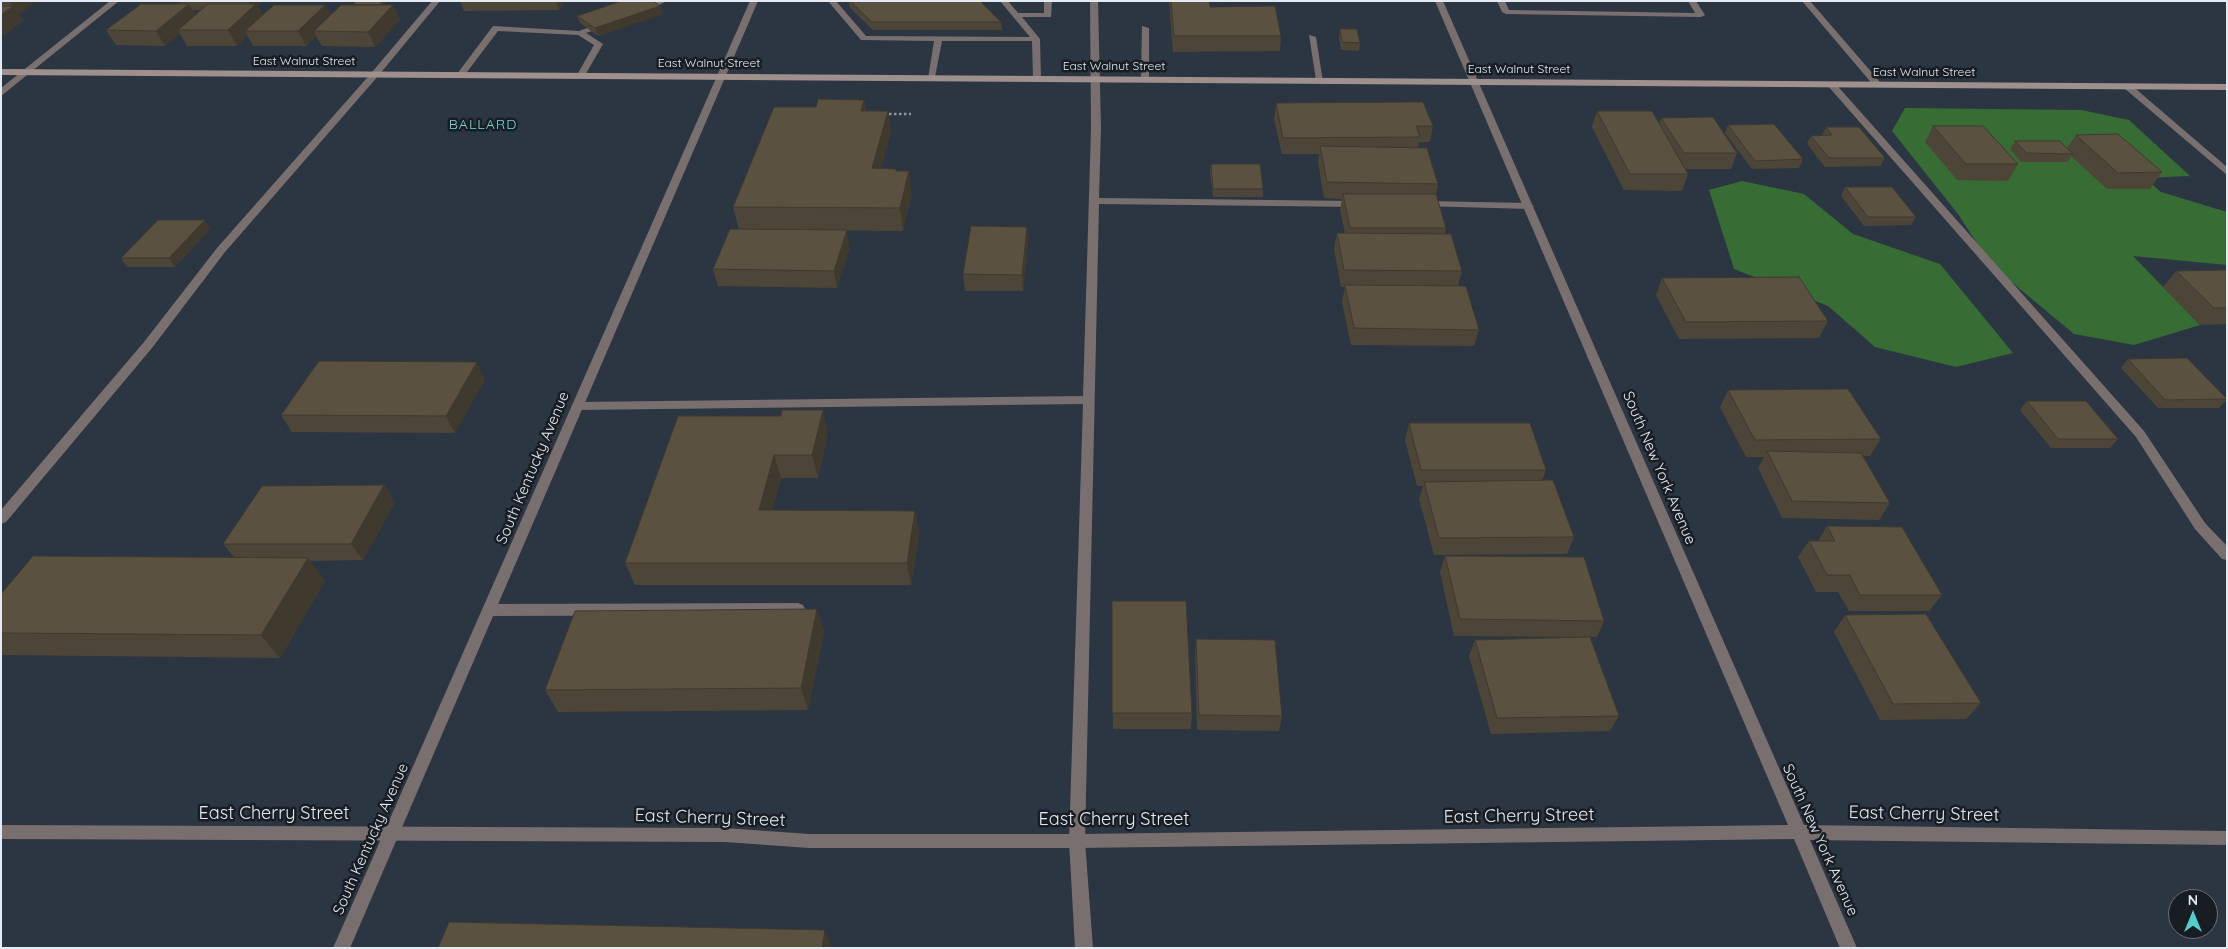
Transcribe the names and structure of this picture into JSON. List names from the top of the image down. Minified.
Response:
{"streets":{"main road":["East Walnut Street"],"street":["South Kentucky Avenue","South New York Avenue","East Cherry Street"]},"crossings":[["East Walnut Street","South Kentucky Avenue"],["East Walnut Street","South New York Avenue"],["South Kentucky Avenue","East Cherry Street"],["South New York Avenue","East Cherry Street"]],"districts":["BALLARD"],"north":"top"}
